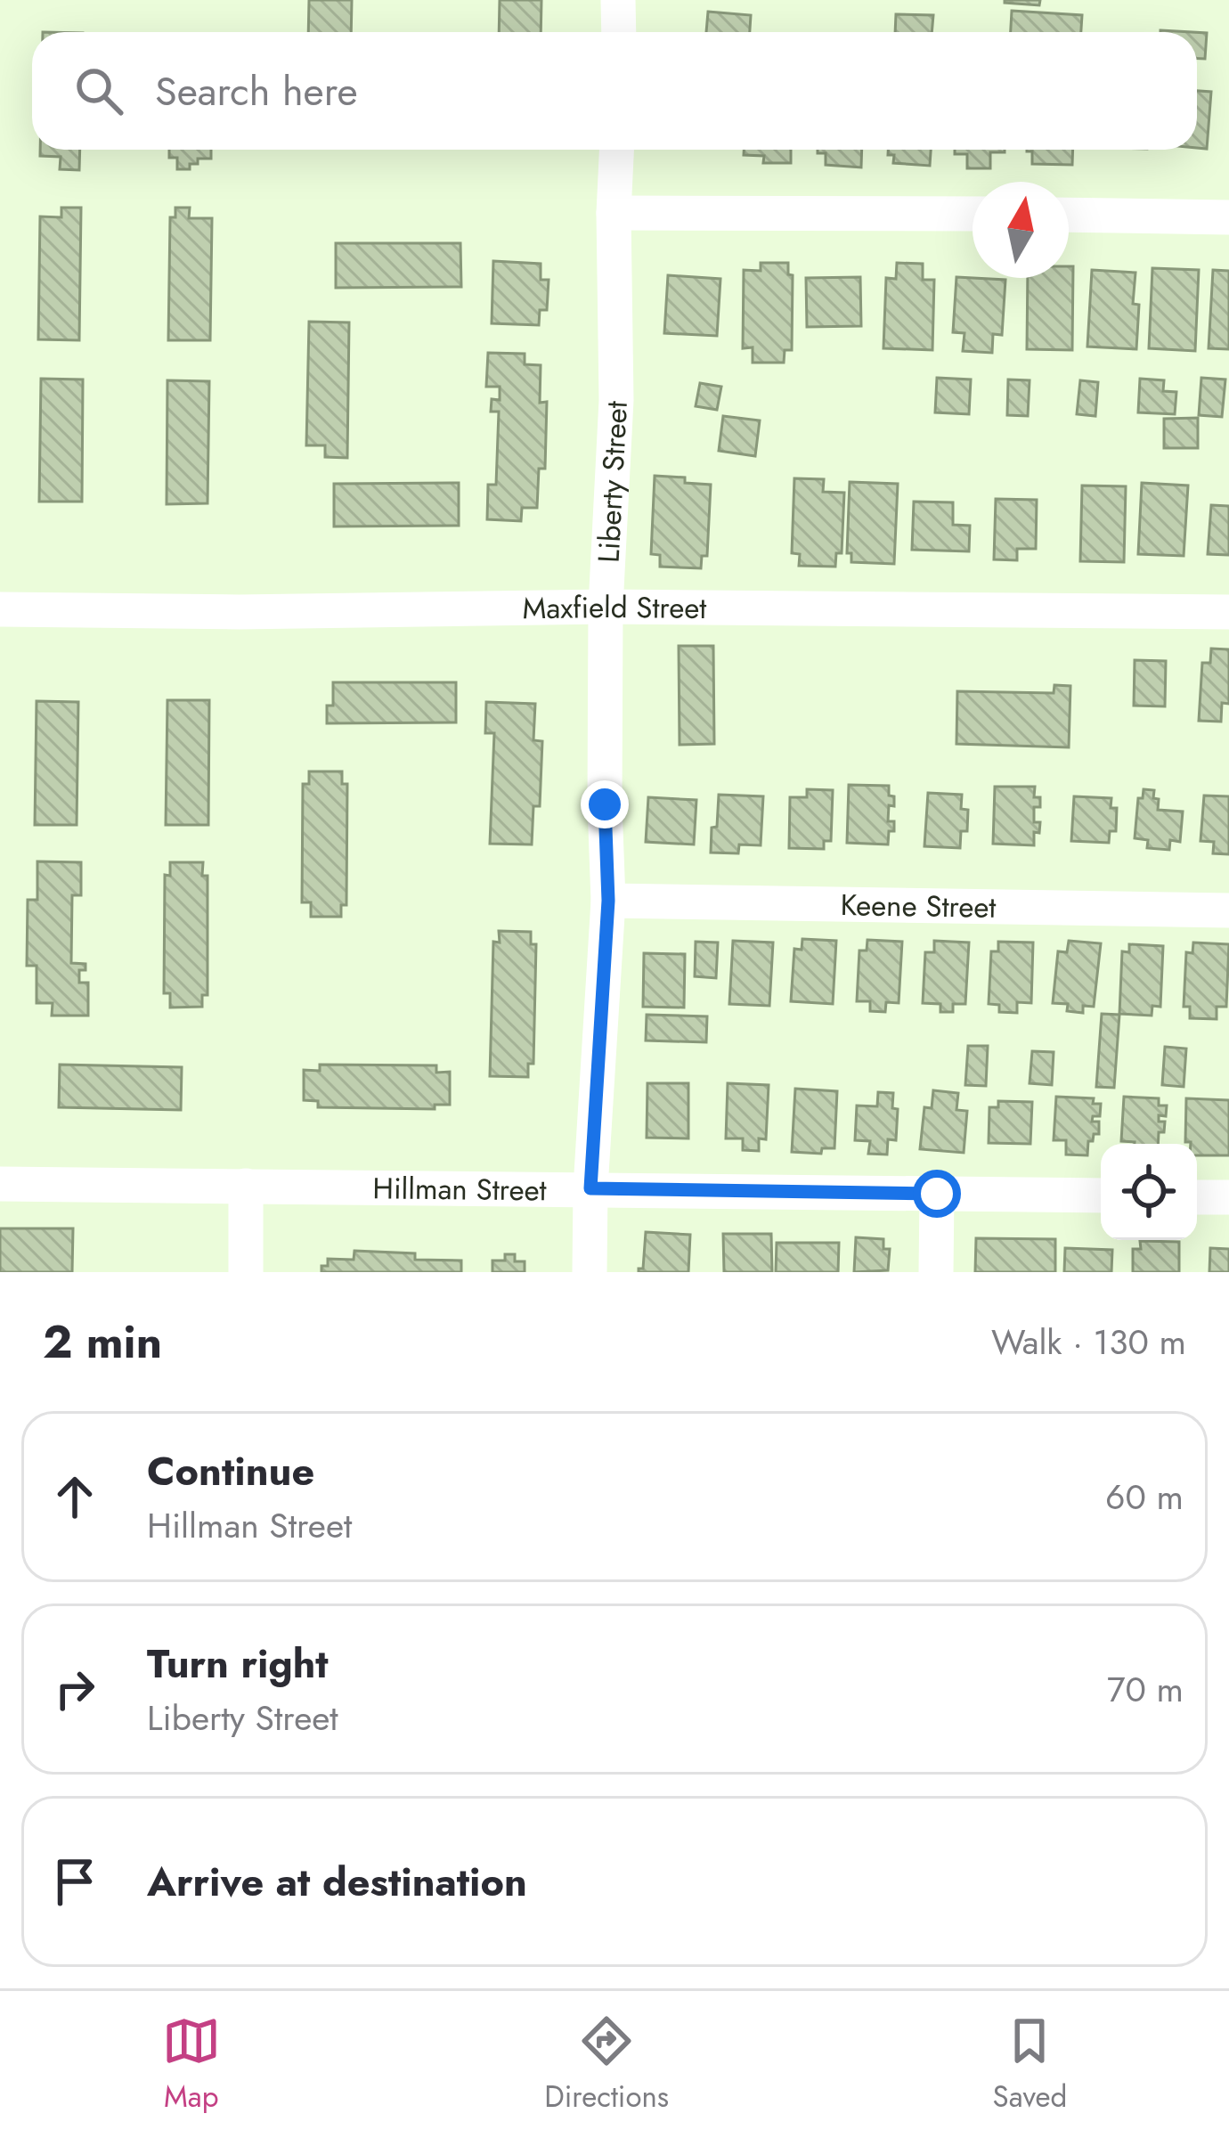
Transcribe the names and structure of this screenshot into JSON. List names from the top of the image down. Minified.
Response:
{"streets":{"street":["Liberty Street","Maxfield Street","Keene Street","Hillman Street"]},"crossings":[["Liberty Street","Maxfield Street"],["Liberty Street","Keene Street"],["Liberty Street","Hillman Street"]],"north":"top","page":{"search":"Search here","heading":["2 min","Walk · 130 m"],"list":[["Continue","Hillman Street","60 m"],["Turn right","Liberty Street","70 m"],"Arrive at destination"],"nav":["Map","Directions","Saved"]}}
